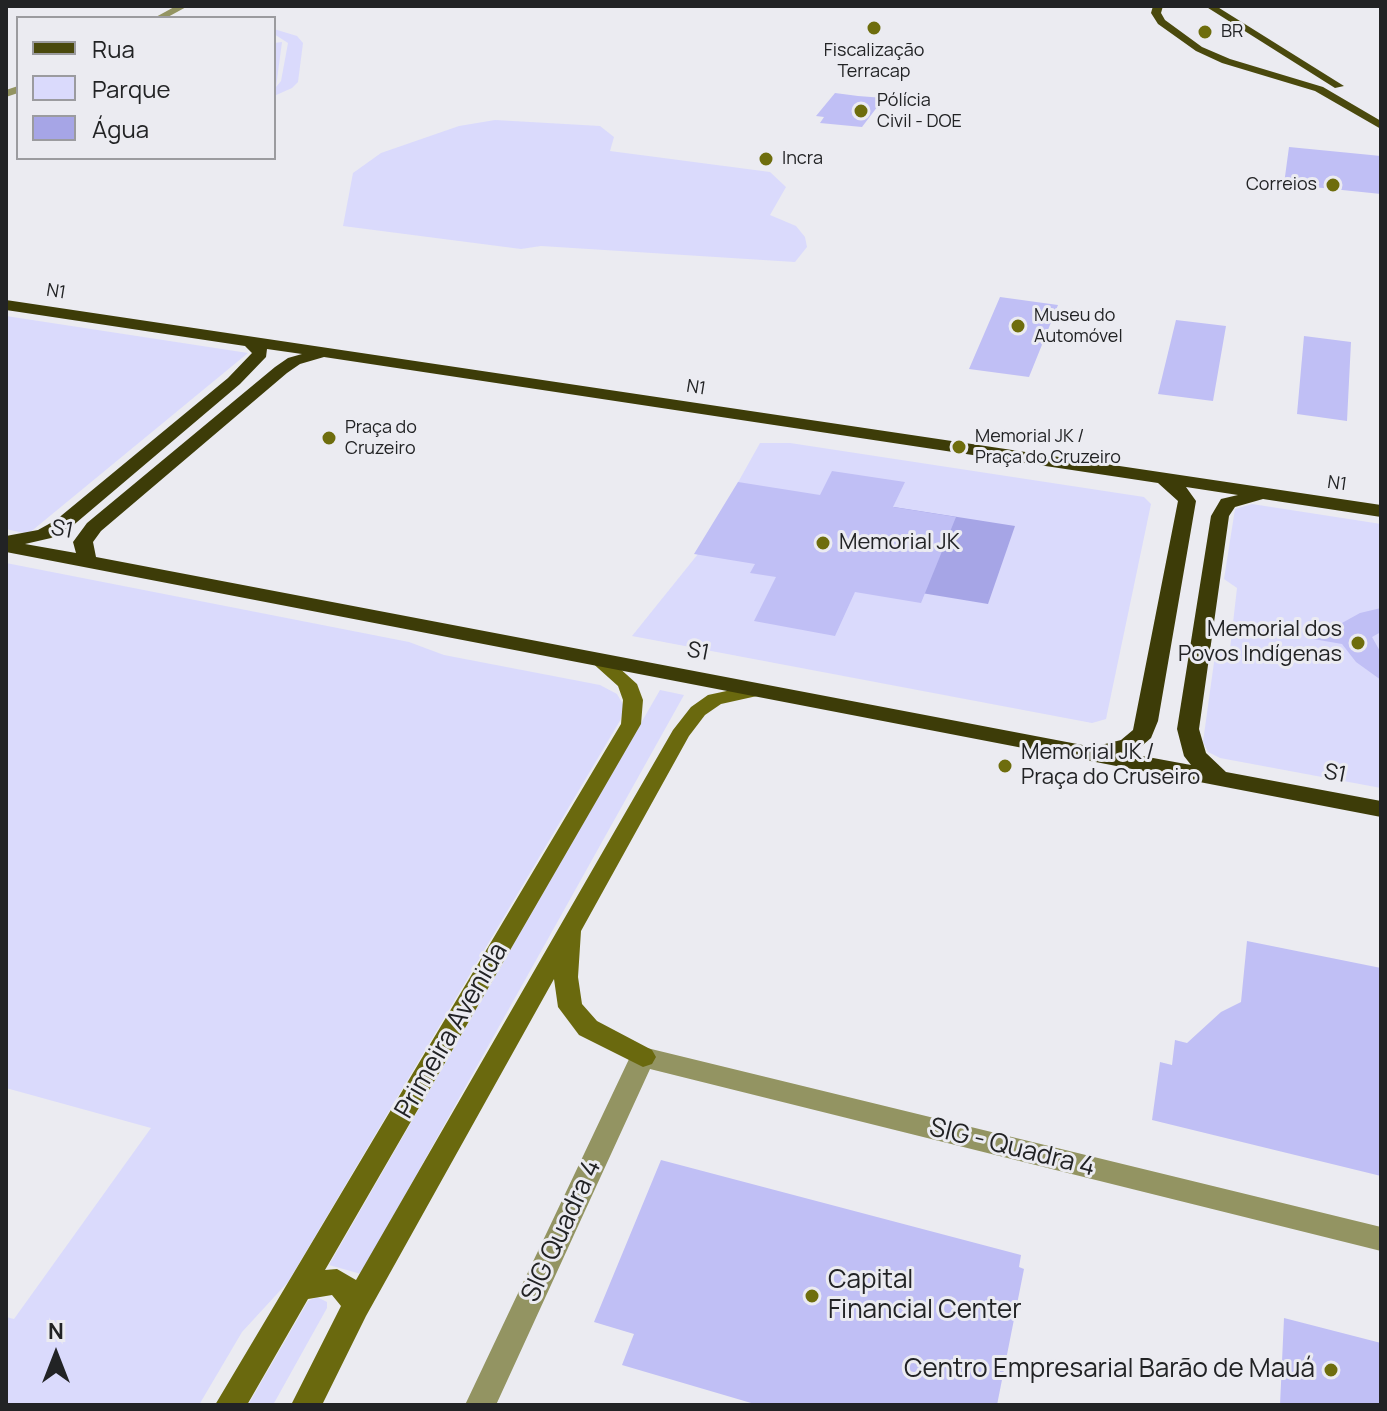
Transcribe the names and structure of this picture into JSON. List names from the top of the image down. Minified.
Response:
{"streets":{"highway":["N1","S1"],"main road":["Primeira Avenida"],"street":["SIG - Quadra 4","SIG Quadra 4"]},"crossings":[["S1","Primeira Avenida"],["SIG - Quadra 4","SIG Quadra 4"]],"places":["Fiscalização Terracap","BR","Pólícia Civil - DOE","Incra","Correios","Museu do Automóvel","Praça do Cruzeiro","Memorial JK / Praça do Cruzeiro","Memorial JK","Memorial dos Povos Indígenas","Memorial JK / Praça do Cruseiro","Capital Financial Center","Centro Empresarial Barão de Mauá"],"legend":["Rua","Parque","Água"],"north":"top"}
